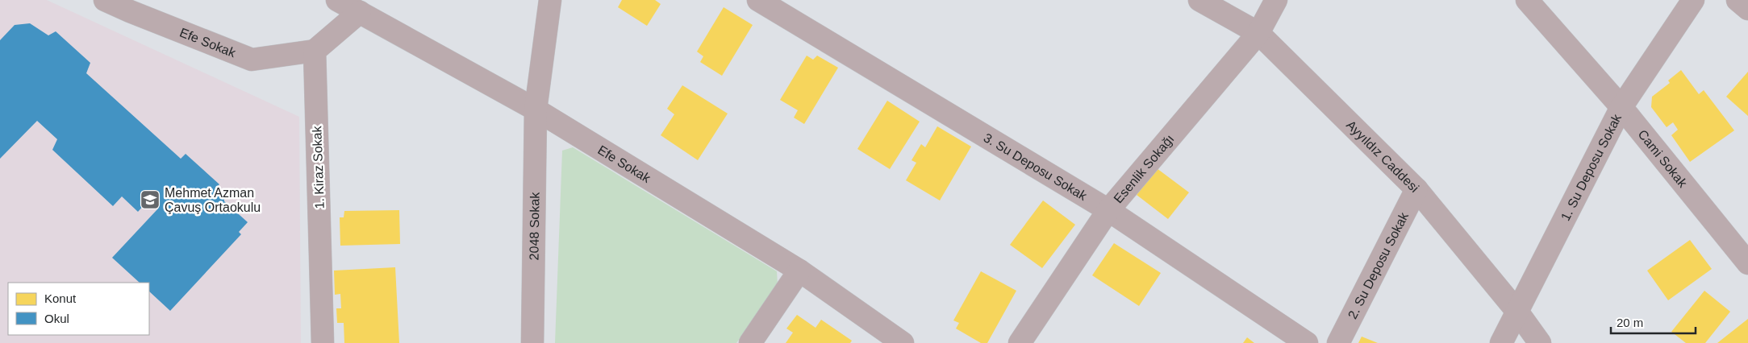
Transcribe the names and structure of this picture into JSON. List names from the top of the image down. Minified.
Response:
{"streets":{"street":["Efe Sokak","Ayyıldız Caddesi","Cami Sokak","3. Su Deposu Sokak","1. Kiraz Sokak","1. Su Deposu Sokak","Esenlik Sokağı","2048 Sokak","2. Su Deposu Sokak"]},"crossings":[["Efe Sokak","1. Kiraz Sokak"],["Efe Sokak","2048 Sokak"],["Ayyıldız Caddesi","1. Su Deposu Sokak"],["Ayyıldız Caddesi","Esenlik Sokağı"],["Ayyıldız Caddesi","2. Su Deposu Sokak"],["Cami Sokak","1. Su Deposu Sokak"],["3. Su Deposu Sokak","Esenlik Sokağı"]],"places":{"school or university":["Mehmet Azman Çavuş Ortaokulu"]},"legend":["Konut","Okul"],"scale_bar":"20 m"}
